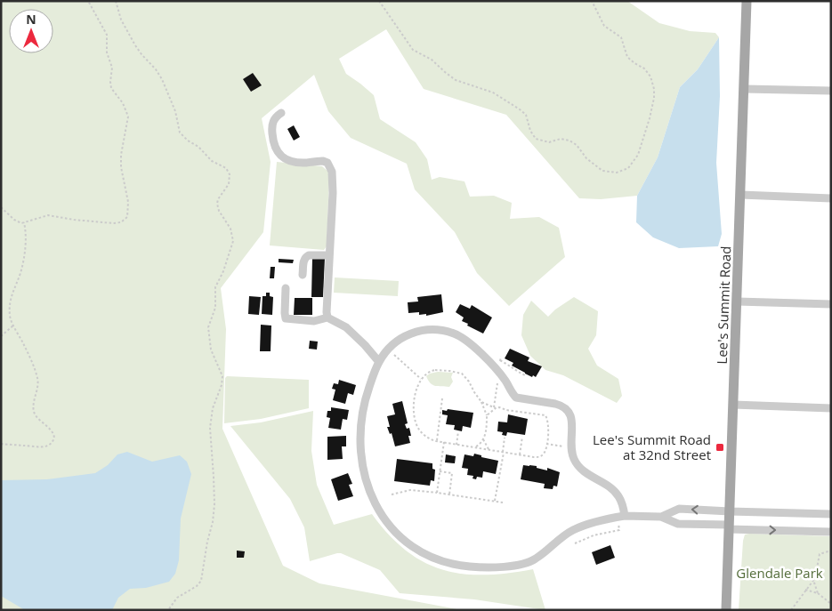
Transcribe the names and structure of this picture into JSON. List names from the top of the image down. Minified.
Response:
{"streets":{"main road":["Lee's Summit Road"]},"parks":["Glendale Park"],"places":{"transit":["Lee's Summit Road at 32nd Street"]},"north":"top"}
